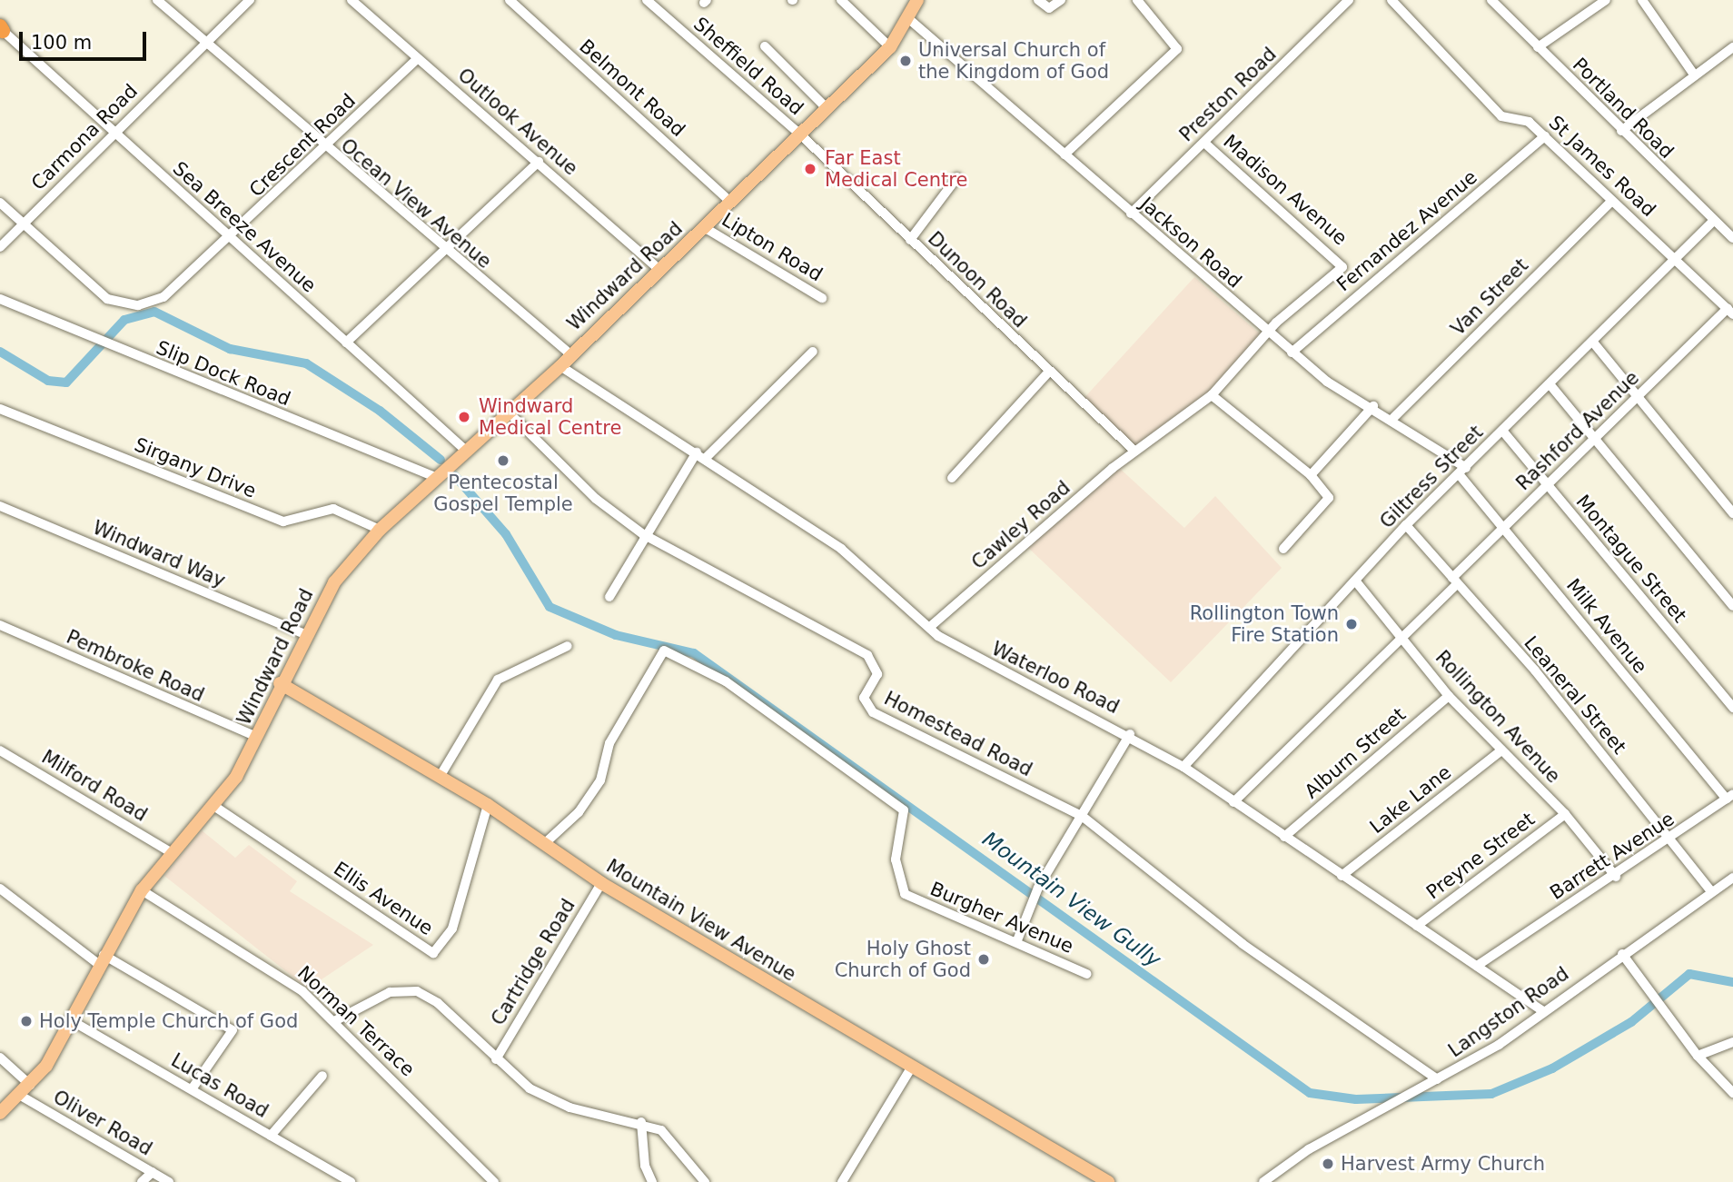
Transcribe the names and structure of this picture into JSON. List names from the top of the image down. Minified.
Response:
{"streets":{"main road":["Windward Road","Mountain View Avenue"],"street":["Sheffield Road","Belmont Road","Preston Road","Portland Road","Outlook Avenue","Carmona Road","Crescent Road","St James Road","Madison Avenue","Ocean View Avenue","Sea Breeze Avenue","Fernandez Avenue","Jackson Road","Lipton Road","Dunoon Road","Van Street","Slip Dock Road","Rashford Avenue","Sirgany Drive","Giltress Street","Cawley Road","Windward Way","Montague Street","Milk Avenue","Pembroke Road","Waterloo Road","Leaneral Street","Rollington Avenue","Homestead Road","Alburn Street","Milford Road","Lake Lane","Preyne Street","Barrett Avenue","Ellis Avenue","Burgher Avenue","Cartridge Road","Langston Road","Norman Terrace","Lucas Road","Oliver Road"]},"crossings":[["Sheffield Road","Windward Road"],["Sheffield Road","Dunoon Road"],["Belmont Road","Windward Road"],["Preston Road","Madison Avenue"],["Preston Road","Jackson Road"],["Portland Road","Giltress Street"],["Outlook Avenue","Crescent Road"],["Outlook Avenue","Windward Road"],["Carmona Road","Crescent Road"],["Carmona Road","Ocean View Avenue"],["Carmona Road","Sea Breeze Avenue"],["Crescent Road","Ocean View Avenue"],["Crescent Road","Sea Breeze Avenue"],["St James Road","Fernandez Avenue"],["St James Road","Van Street"],["St James Road","Rashford Avenue"],["St James Road","Giltress Street"],["Madison Avenue","Cawley Road"],["Ocean View Avenue","Windward Road"],["Sea Breeze Avenue","Windward Road"],["Fernandez Avenue","Jackson Road"],["Jackson Road","Windward Road"],["Jackson Road","Van Street"],["Jackson Road","Giltress Street"],["Jackson Road","Cawley Road"],["Jackson Road","Milk Avenue"],["Lipton Road","Windward Road"],["Windward Road","Dunoon Road"],["Windward Road","Slip Dock Road"],["Windward Road","Sirgany Drive"],["Windward Road","Windward Way"],["Windward Road","Pembroke Road"],["Windward Road","Waterloo Road"],["Windward Road","Homestead Road"],["Windward Road","Milford Road"],["Windward Road","Ellis Avenue"],["Windward Road","Mountain View Avenue"],["Windward Road","Norman Terrace"],["Windward Road","Lucas Road"],["Windward Road","Oliver Road"],["Dunoon Road","Cawley Road"],["Rashford Avenue","Montague Street"],["Rashford Avenue","Milk Avenue"],["Rashford Avenue","Waterloo Road"],["Rashford Avenue","Leaneral Street"],["Rashford Avenue","Rollington Avenue"],["Giltress Street","Montague Street"],["Giltress Street","Milk Avenue"],["Giltress Street","Waterloo Road"],["Giltress Street","Leaneral Street"],["Giltress Street","Rollington Avenue"],["Cawley Road","Waterloo Road"],["Milk Avenue","Barrett Avenue"],["Waterloo Road","Alburn Street"],["Waterloo Road","Lake Lane"],["Waterloo Road","Preyne Street"],["Waterloo Road","Barrett Avenue"],["Waterloo Road","Langston Road"],["Leaneral Street","Barrett Avenue"],["Leaneral Street","Langston Road"],["Rollington Avenue","Alburn Street"],["Rollington Avenue","Lake Lane"],["Rollington Avenue","Preyne Street"],["Rollington Avenue","Barrett Avenue"],["Homestead Road","Langston Road"],["Ellis Avenue","Mountain View Avenue"],["Burgher Avenue","Mountain View Avenue"],["Mountain View Avenue","Cartridge Road"]],"water":["Mountain View Gully"],"places":["Universal Church of the Kingdom of God","Far East Medical Centre","Windward Medical Centre","Pentecostal Gospel Temple","Rollington Town Fire Station","Holy Ghost Church of God","Holy Temple Church of God","Harvest Army Church"],"scale_bar":"100 m"}
